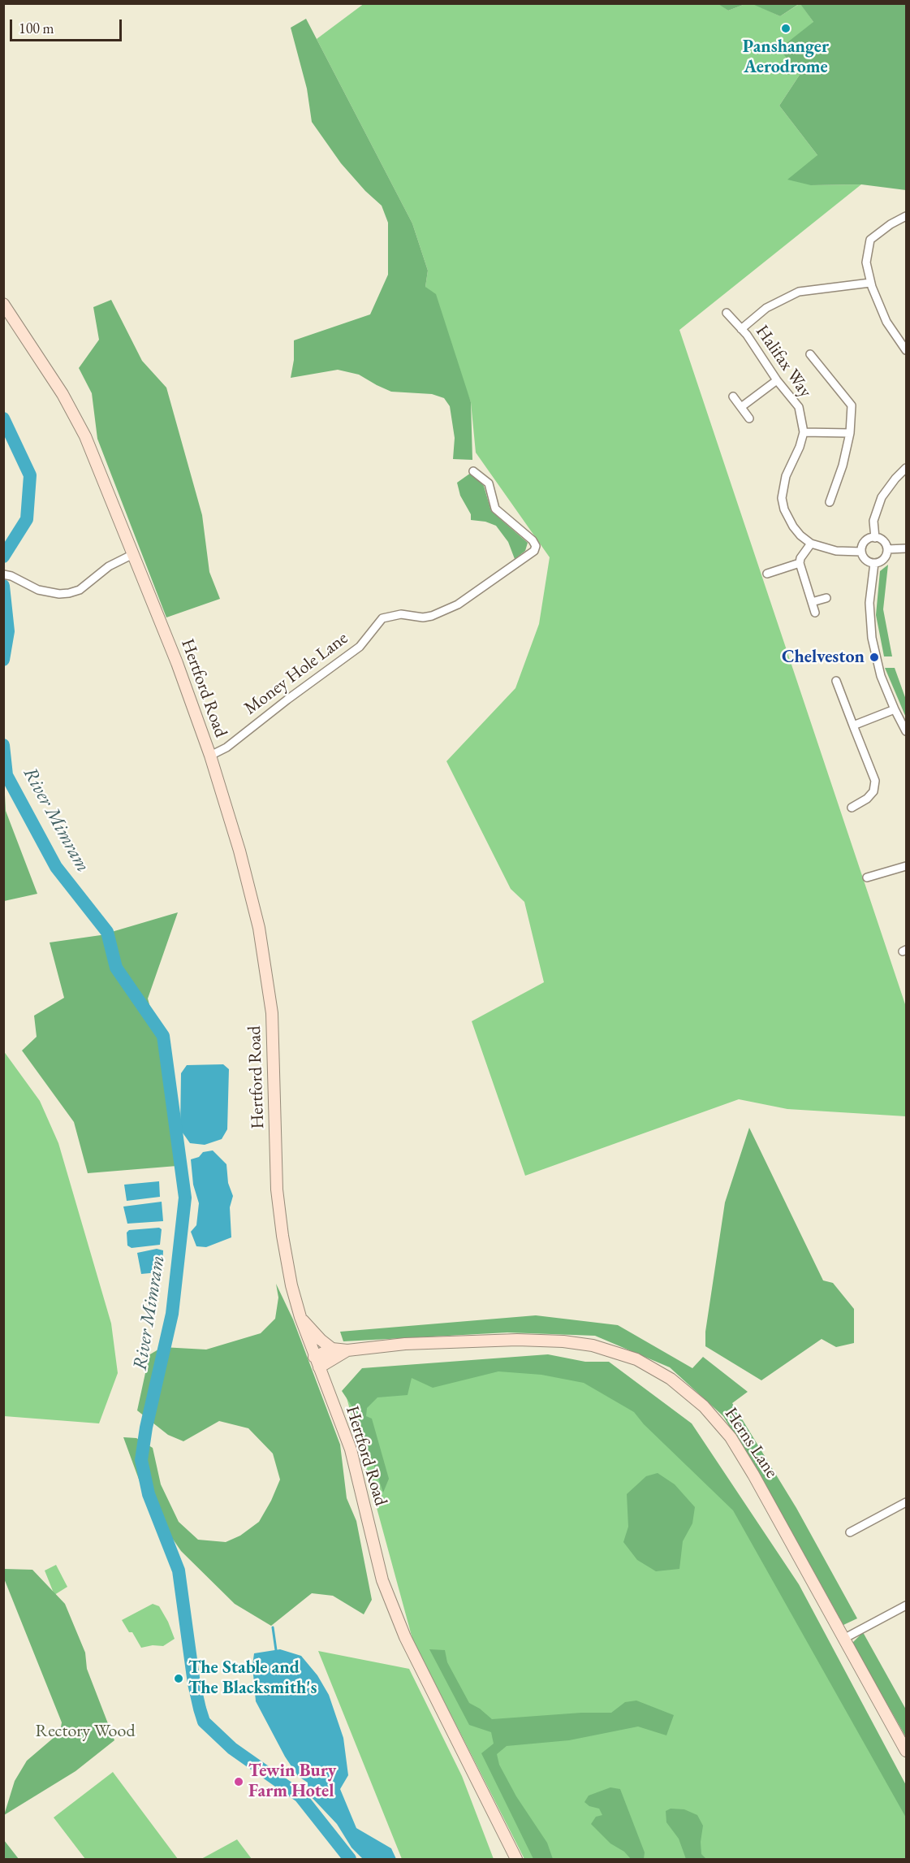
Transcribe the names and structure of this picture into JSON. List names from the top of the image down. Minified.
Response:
{"streets":{"main road":["Hertford Road","Herns Lane"],"street":["Halifax Way","Money Hole Lane"]},"crossings":[["Money Hole Lane","Hertford Road"],["Hertford Road","Herns Lane"]],"water":["River Mimram"],"parks":["Rectory Wood"],"places":["Panshanger Aerodrome","Chelveston","The Stable and The Blacksmith's","Tewin Bury Farm Hotel"],"scale_bar":"100 m"}
